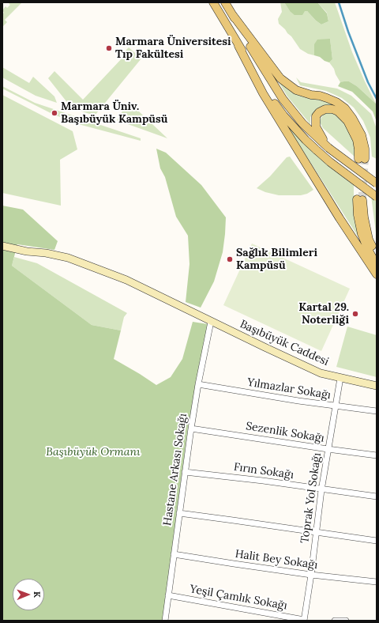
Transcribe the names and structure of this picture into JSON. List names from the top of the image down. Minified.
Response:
{"streets":{"main road":["Başıbüyük Caddesi"],"street":["Yılmazlar Sokağı","Sezenlik Sokağı","Hastane Arkası Sokağı","Fırın Sokağı","Toprak Yol Sokağı","Halit Bey Sokağı","Yeşil Çamlık Sokağı"]},"crossings":[["Başıbüyük Caddesi","Hastane Arkası Sokağı"],["Başıbüyük Caddesi","Toprak Yol Sokağı"],["Yılmazlar Sokağı","Hastane Arkası Sokağı"],["Yılmazlar Sokağı","Toprak Yol Sokağı"],["Sezenlik Sokağı","Hastane Arkası Sokağı"],["Sezenlik Sokağı","Toprak Yol Sokağı"],["Hastane Arkası Sokağı","Fırın Sokağı"],["Hastane Arkası Sokağı","Halit Bey Sokağı"],["Hastane Arkası Sokağı","Yeşil Çamlık Sokağı"],["Fırın Sokağı","Toprak Yol Sokağı"],["Toprak Yol Sokağı","Halit Bey Sokağı"],["Toprak Yol Sokağı","Yeşil Çamlık Sokağı"]],"parks":["Başıbüyük Ormanı"],"places":["Marmara Üniversitesi Tıp Fakültesi","Marmara Üniv. Başıbüyük Kampüsü","Sağlık Bilimleri Kampüsü","Kartal 29. Noterliği"],"north":"right"}
